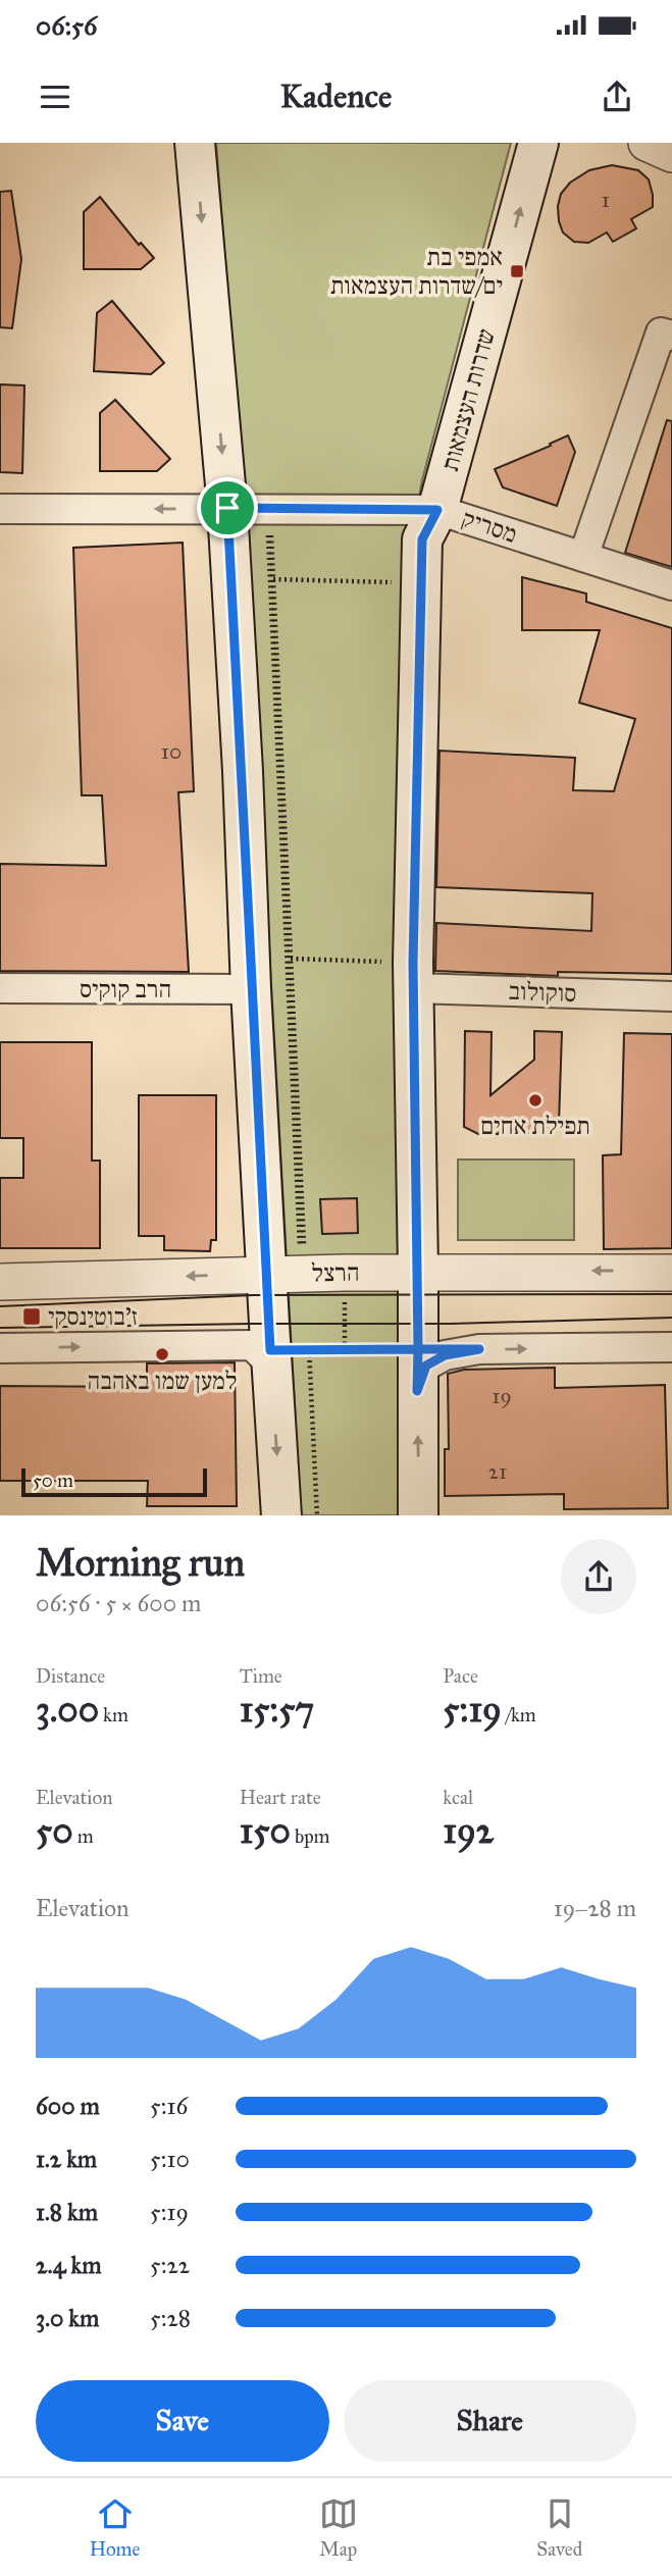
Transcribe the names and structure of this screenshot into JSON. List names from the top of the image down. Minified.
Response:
{"streets":{"main road":["שדרות העצמאות"],"street":["מסריק","הרב קוקיס","סוקולוב","הרצל"]},"crossings":[["שדרות העצמאות","מסריק"],["שדרות העצמאות","סוקולוב"],["שדרות העצמאות","הרצל"]],"places":{"transit":["אמפי בת ים/שדרות העצמאות","ז'בוטינסקי"],"other":["תפילת אחים","למען שמו באהבה"]},"house_numbers":["1","10","19","21"],"scale_bar":"50 m","page":{"status":"06:56","header":"Kadence","scale":"50 m","heading":["Morning run","06:56 · 5 × 600 m"],"stats":[["Distance","3.00 km"],["Time","15:57"],["Pace","5:19 /km"],["Elevation","50 m"],["Heart rate","150 bpm"],["kcal","192"]],"chart":["Elevation","19–28 m"],"list":[{"name":"600 m","note":"5:16"},{"name":"1.2 km","note":"5:10"},{"name":"1.8 km","note":"5:19"},{"name":"2.4 km","note":"5:22"},{"name":"3.0 km","note":"5:28"}],"buttons":["Save","Share"],"tabs":["Home","Map","Saved"]}}
